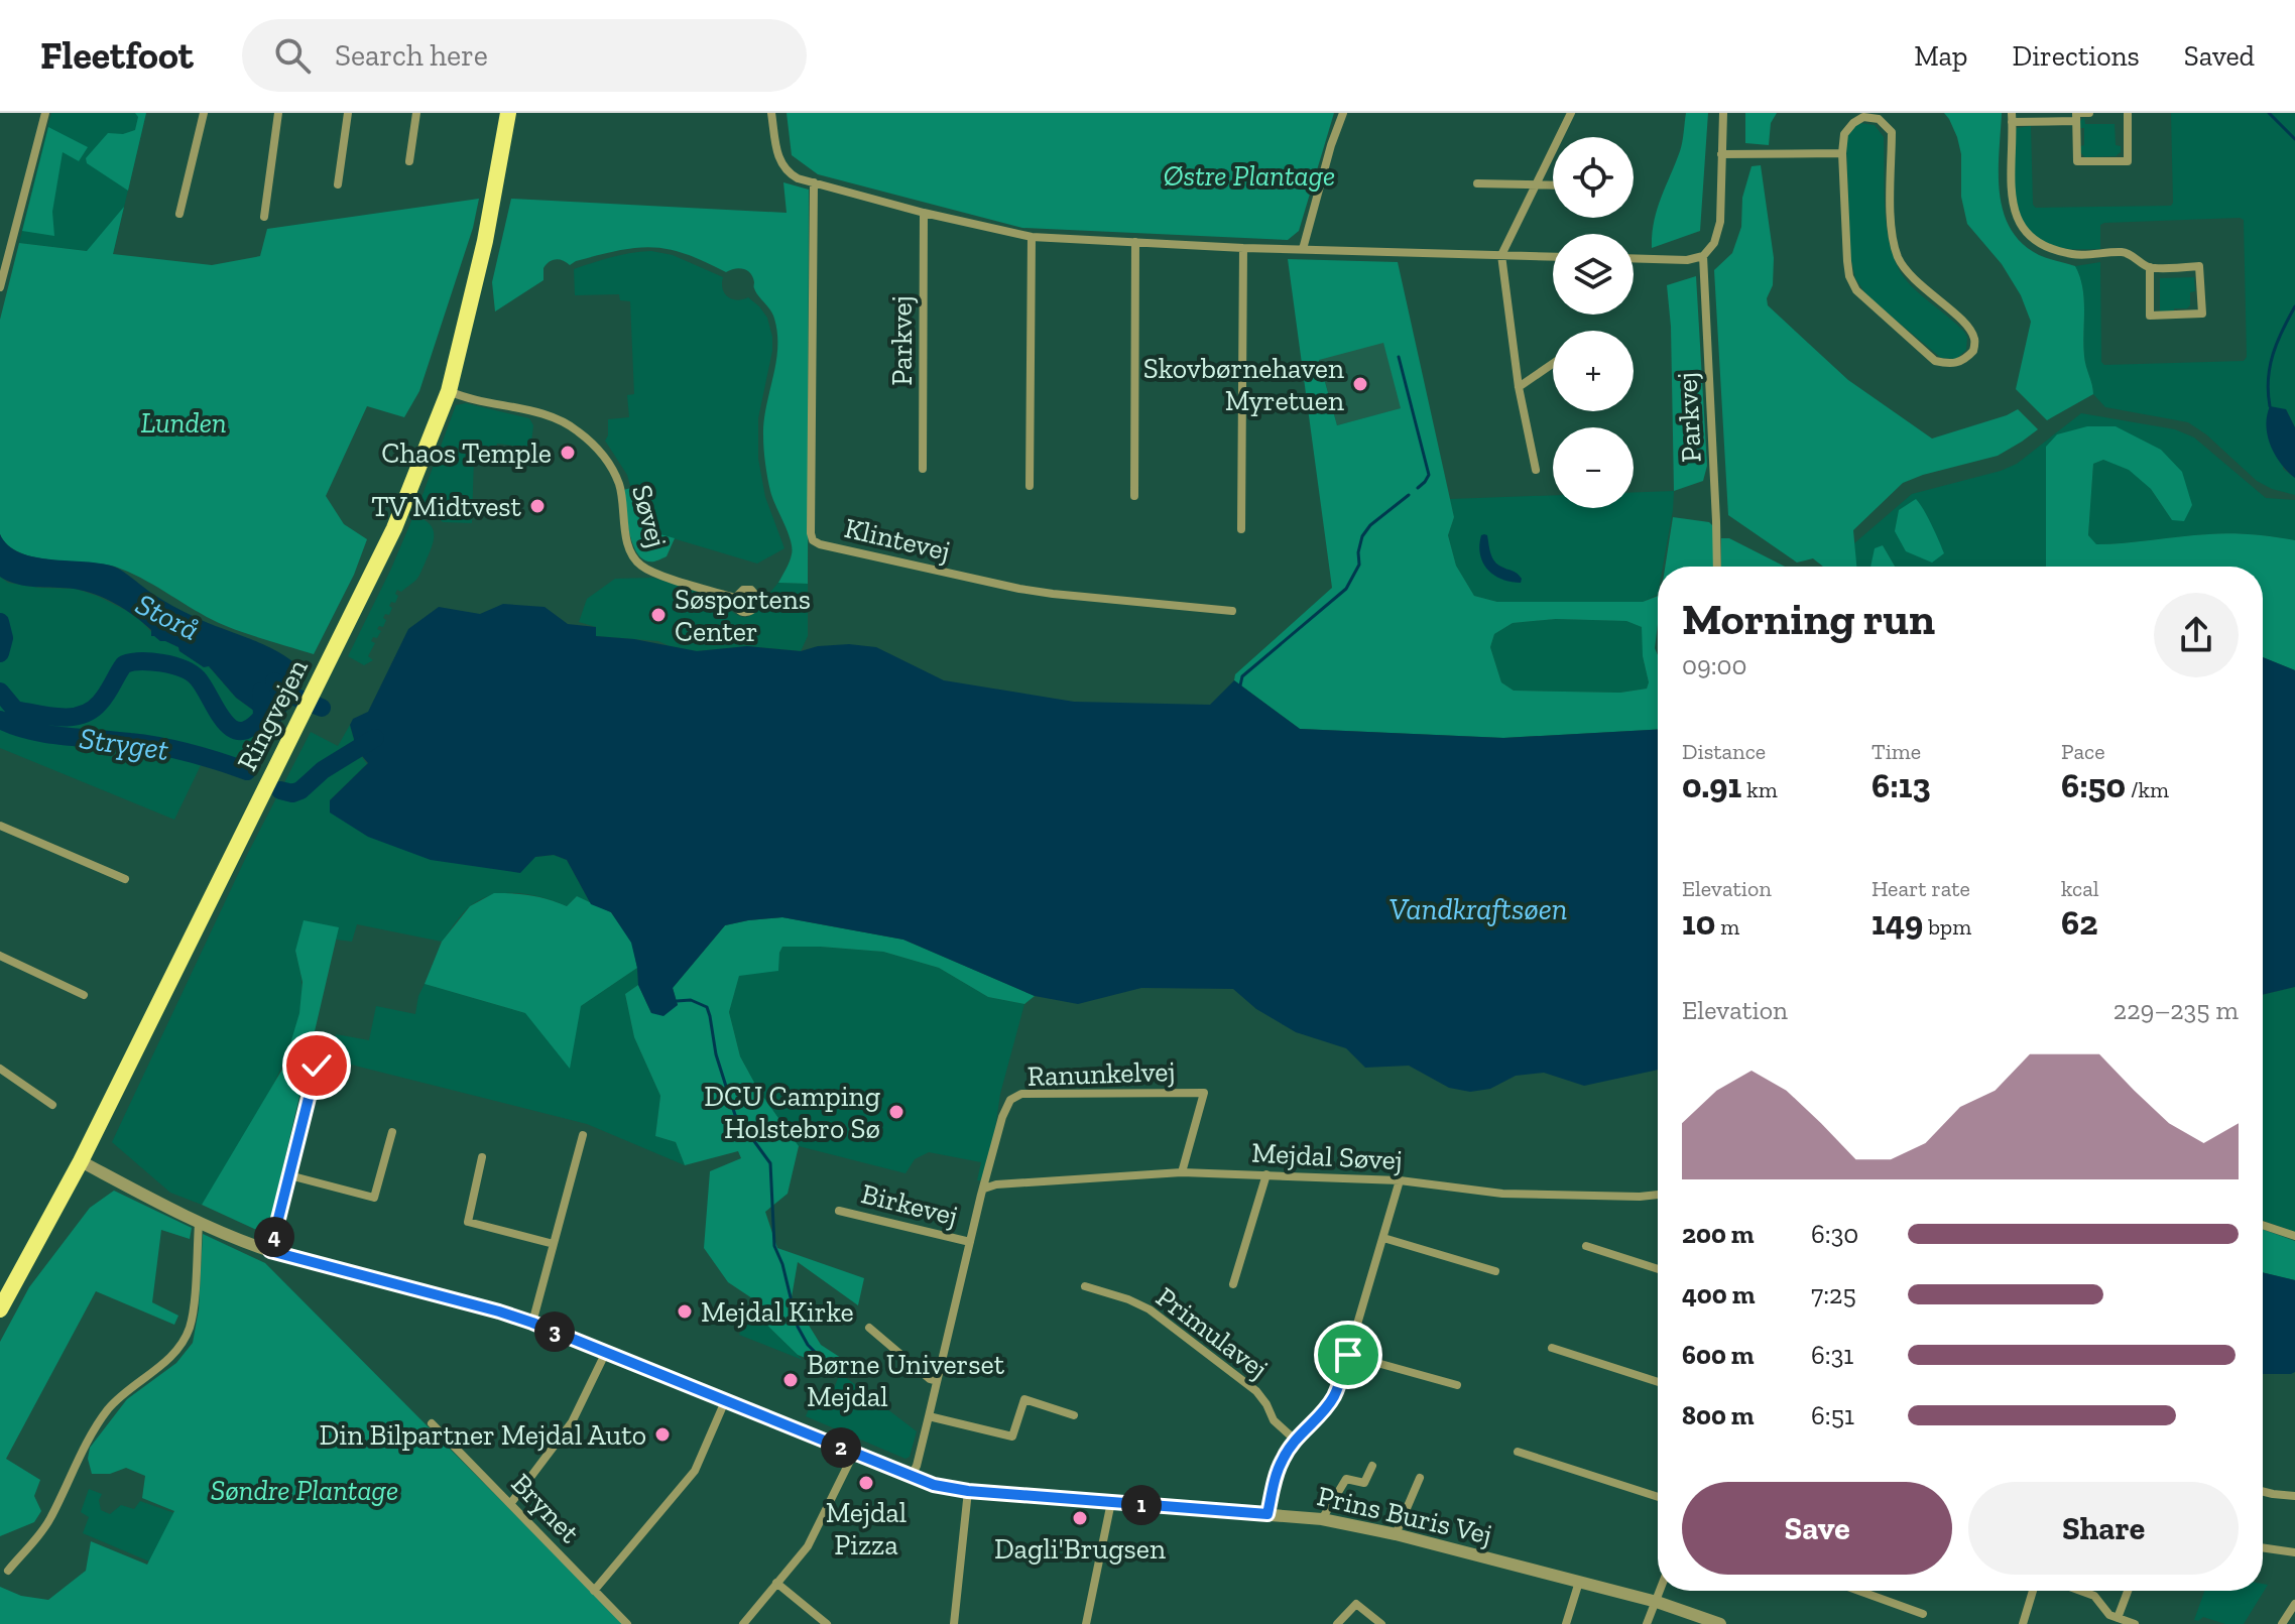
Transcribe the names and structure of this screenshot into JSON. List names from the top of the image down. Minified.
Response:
{"streets":{"main road":["Ringvejen"],"street":["Parkvej","Søvej","Klintevej","Ranunkelvej","Mejdal Søvej","Birkevej","Primulavej","Brynet","Prins Buris Vej"]},"crossings":[["Søvej","Ringvejen"],["Ringvejen","Prins Buris Vej"],["Ranunkelvej","Mejdal Søvej"],["Ranunkelvej","Birkevej"],["Mejdal Søvej","Birkevej"],["Birkevej","Prins Buris Vej"]],"water":["Storå","Stryget","Vandkraftsøen"],"parks":["Østre Plantage","Lunden","Søndre Plantage"],"places":["Skovbørnehaven Myretuen","Chaos Temple","TV Midtvest","Søsportens Center","DCU Camping Holstebro Sø","Mejdal Kirke","Børne Universet Mejdal","Din Bilpartner Mejdal Auto","Mejdal Pizza","Dagli'Brugsen"],"page":{"header":"Fleetfoot","search":"Search here","nav":["Map","Directions","Saved"],"map_buttons":["+","−"],"heading":["Morning run","09:00"],"stats":[["Distance","0.91 km"],["Time","6:13"],["Pace","6:50 /km"],["Elevation","10 m"],["Heart rate","149 bpm"],["kcal","62"]],"chart":["Elevation","229–235 m"],"list":[{"name":"200 m","note":"6:30"},{"name":"400 m","note":"7:25"},{"name":"600 m","note":"6:31"},{"name":"800 m","note":"6:51"}],"pins":["4","3","2","1"],"buttons":["Save","Share"]}}
